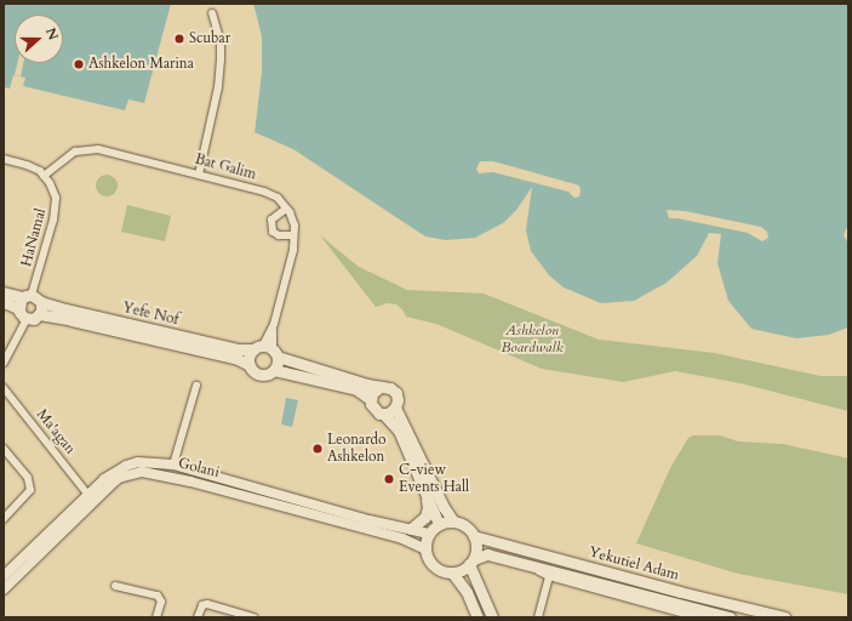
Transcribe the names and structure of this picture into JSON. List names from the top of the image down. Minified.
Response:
{"streets":{"main road":["Yefe Nof","Yekutiel Adam"],"street":["Bat Galim","HaNamal","Ma'agan","Golani"]},"crossings":[["Bat Galim","HaNamal"],["HaNamal","Yefe Nof"],["Ma'agan","Golani"],["Golani","Yekutiel Adam"]],"parks":["Ashkelon Boardwalk"],"places":["Scubar","Ashkelon Marina","Leonardo Ashkelon","C-view Events Hall"],"north":"right"}
